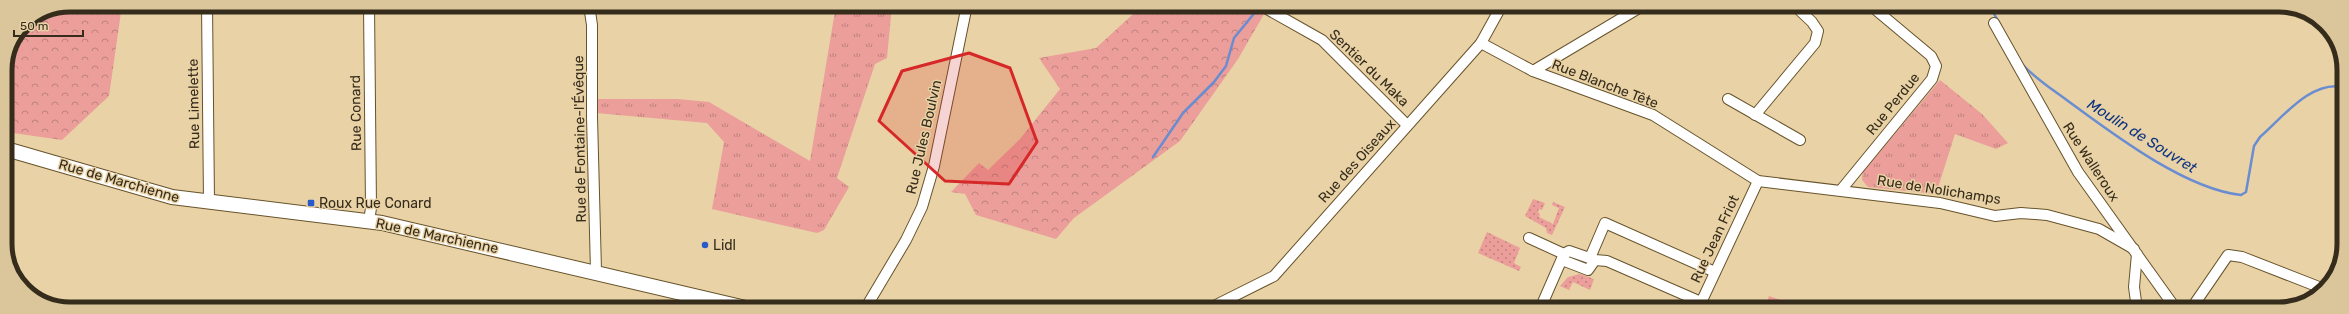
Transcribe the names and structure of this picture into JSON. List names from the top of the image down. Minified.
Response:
{"streets":{"main road":["Rue de Marchienne"],"street":["Sentier du Maka","Rue Blanche Tête","Rue Limelette","Rue Perdue","Rue Conard","Rue Jules Boulvin","Rue de Fontaine-l'Évêque","Rue des Oiseaux","Rue Walleroux","Rue de Nolichamps","Rue Jean Friot"]},"crossings":[["Sentier du Maka","Rue des Oiseaux"],["Rue Blanche Tête","Rue des Oiseaux"],["Rue Blanche Tête","Rue de Nolichamps"],["Rue Blanche Tête","Rue Jean Friot"],["Rue Limelette","Rue de Marchienne"],["Rue Perdue","Rue de Nolichamps"],["Rue Conard","Rue de Marchienne"],["Rue de Fontaine-l'Évêque","Rue de Marchienne"],["Rue Walleroux","Rue de Nolichamps"],["Rue de Nolichamps","Rue Jean Friot"]],"water":["Moulin de Souvret"],"places":{"transit":["Roux Rue Conard"],"other":["Lidl"]},"scale_bar":"50 m"}
